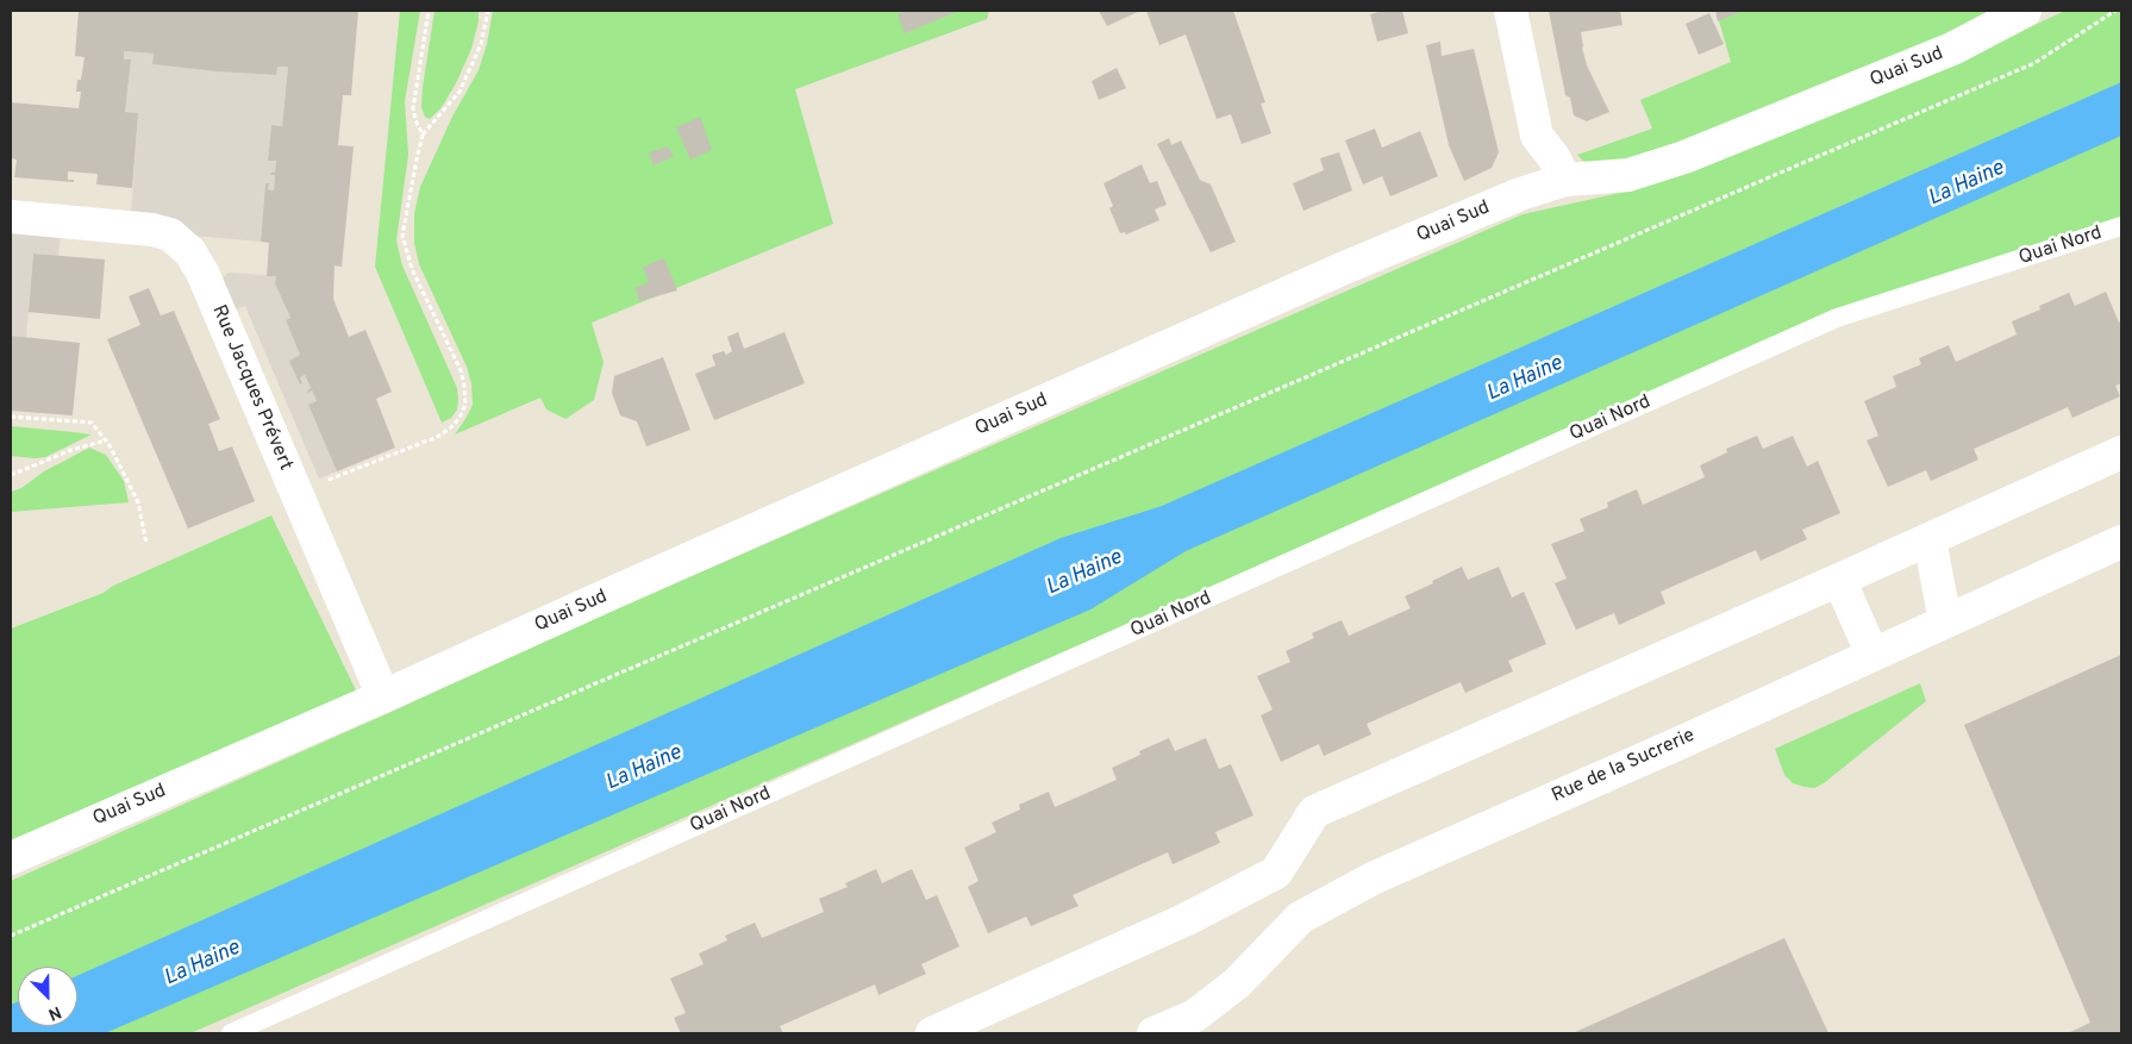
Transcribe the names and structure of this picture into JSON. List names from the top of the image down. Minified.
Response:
{"streets":{"street":["Quai Sud","Rue Jacques Prévert","Rue de la Sucrerie"],"lane":["Quai Nord"]},"crossings":[["Quai Sud","Rue Jacques Prévert"]],"water":["La Haine"],"north":"bottom right"}
